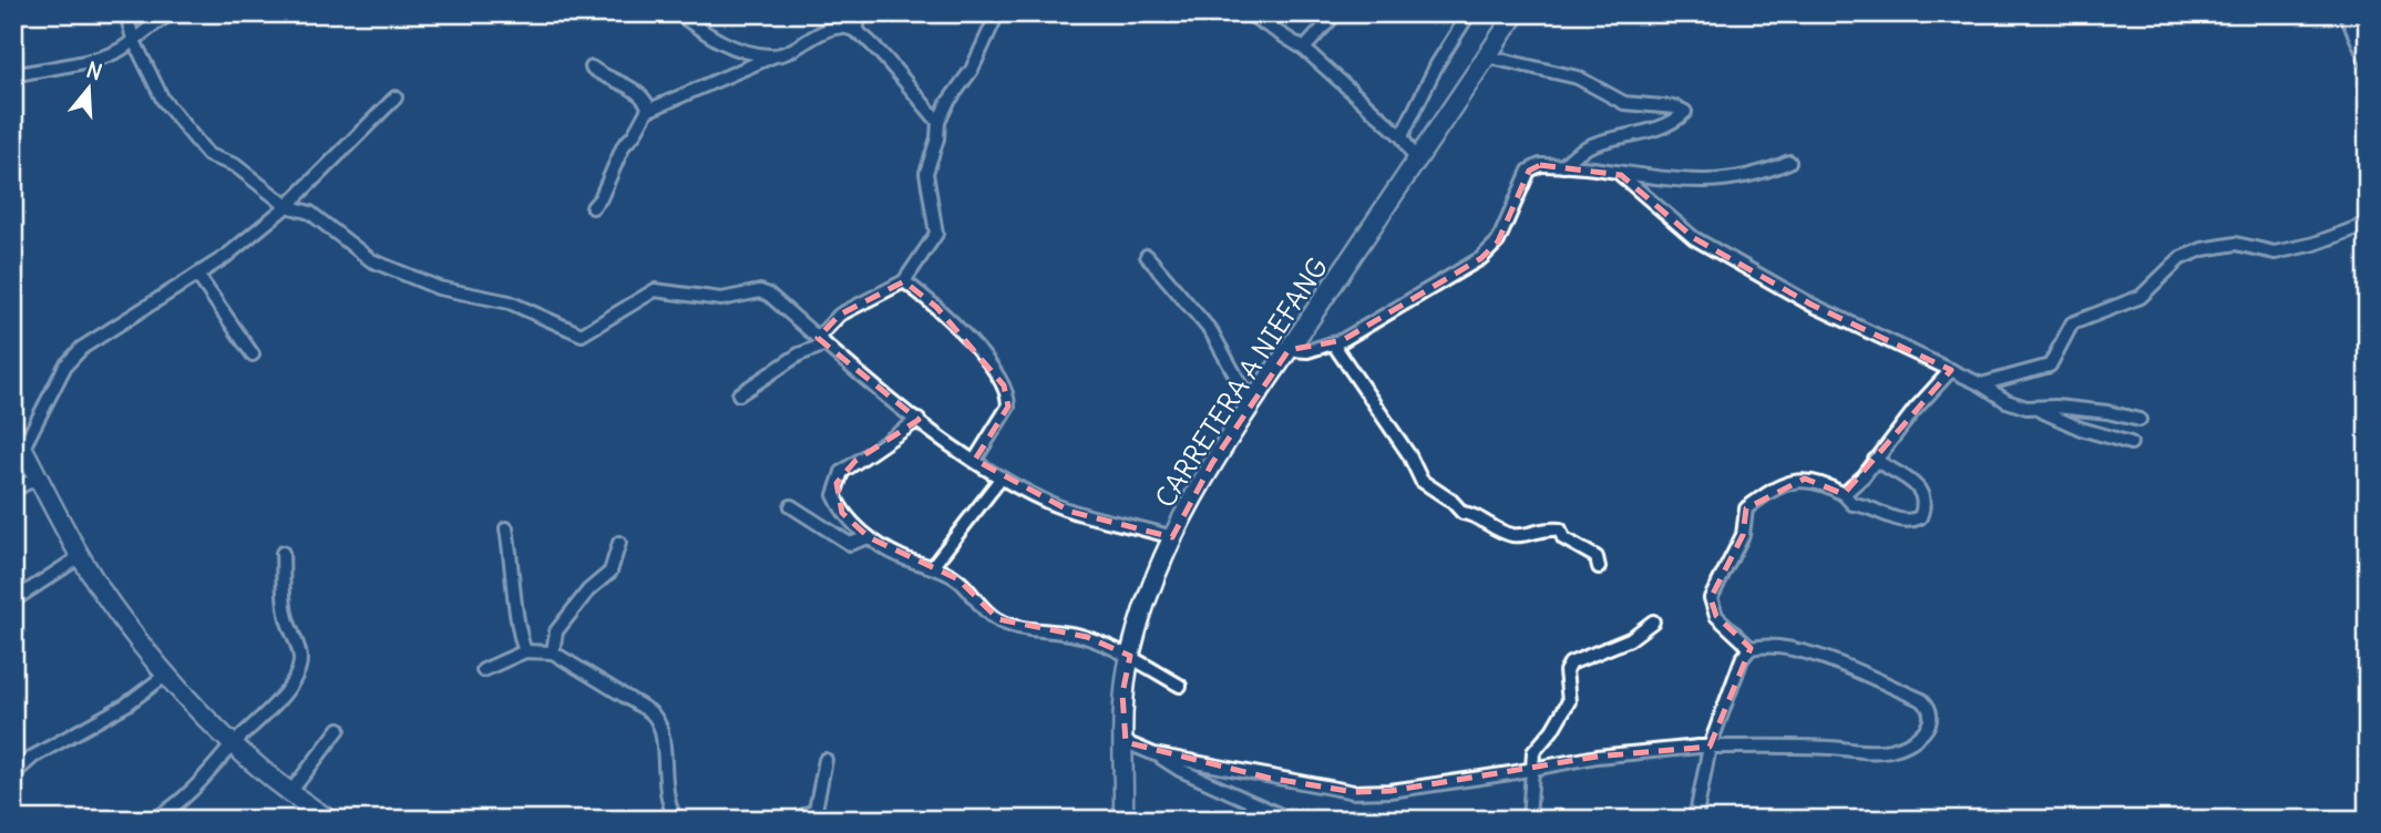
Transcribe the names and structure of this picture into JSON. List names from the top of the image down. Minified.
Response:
{"streets":{"main road":["CARRETERA A NIEFANG"]},"north":"top"}
